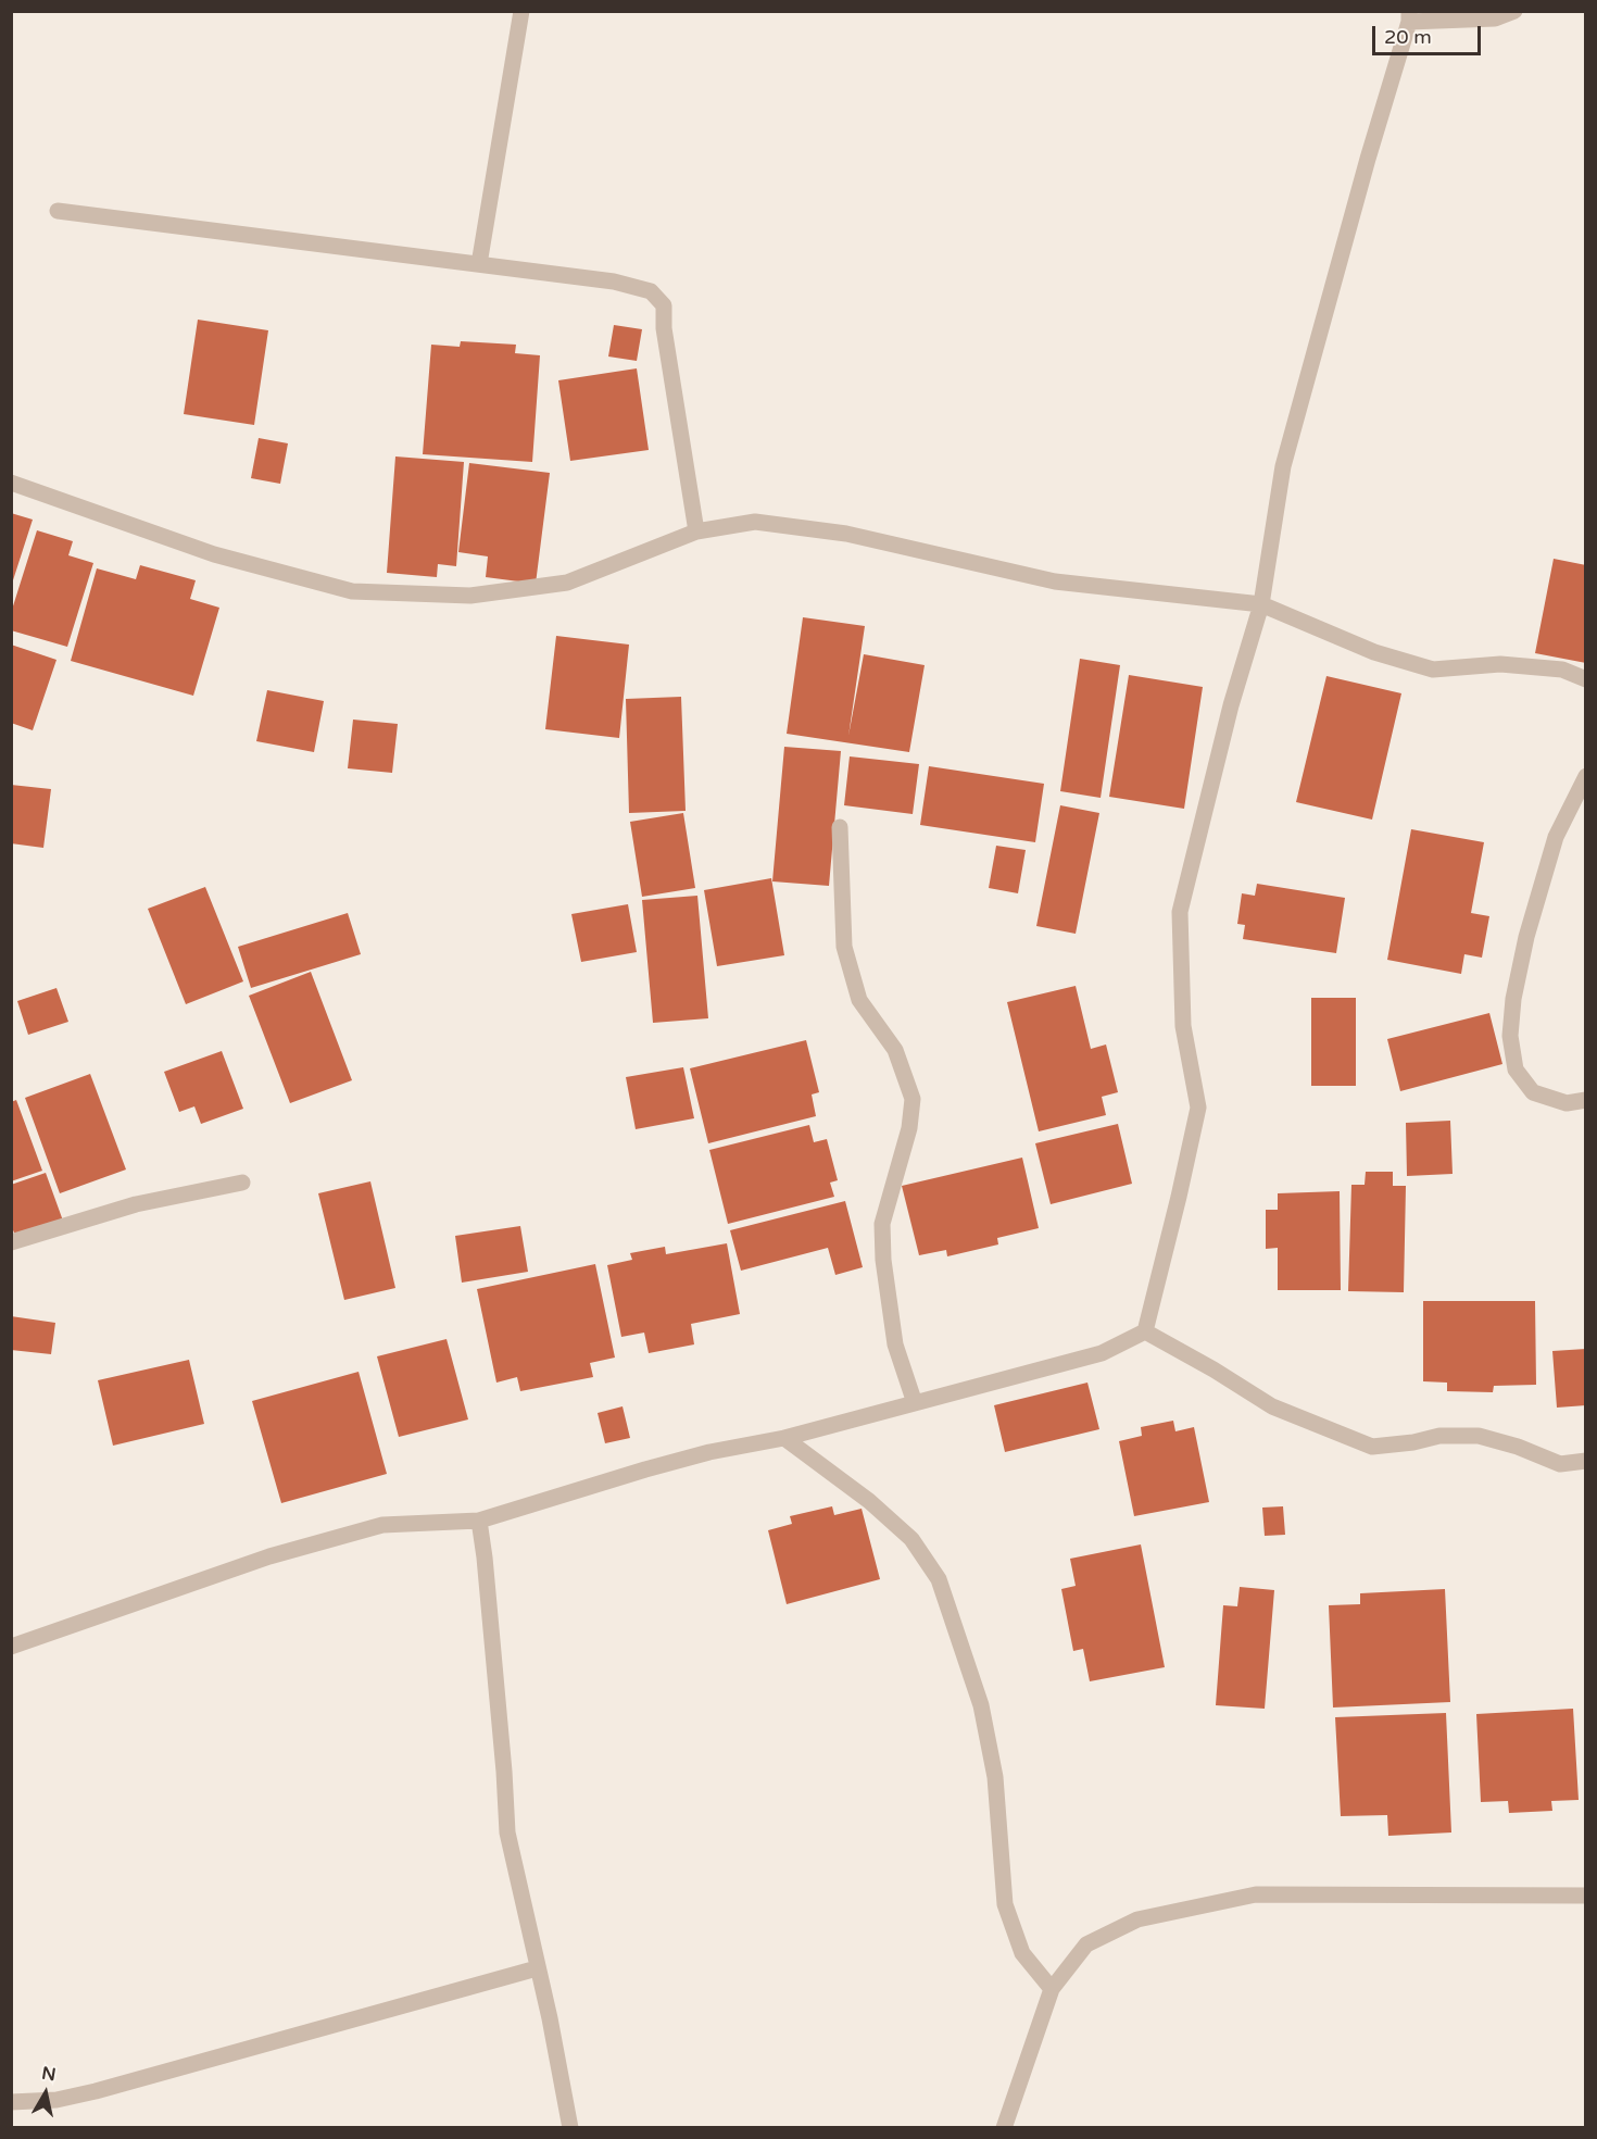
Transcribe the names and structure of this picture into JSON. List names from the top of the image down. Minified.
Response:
{"scale_bar":"20 m","north":"top"}
